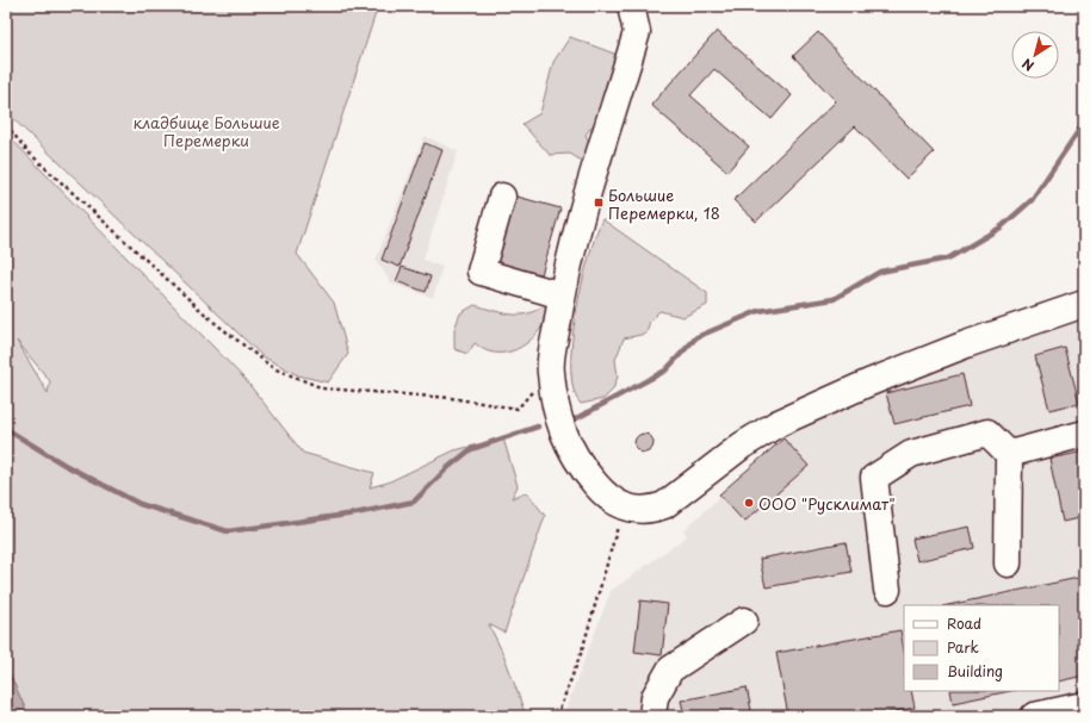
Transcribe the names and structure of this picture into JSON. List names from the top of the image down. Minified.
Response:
{"parks":["кладбище Большие Перемерки"],"places":{"transit":["Большие Перемерки, 18"],"other":["ООО \"Русклимат\""]},"legend":["Road","Park","Building"],"north":"bottom left"}
